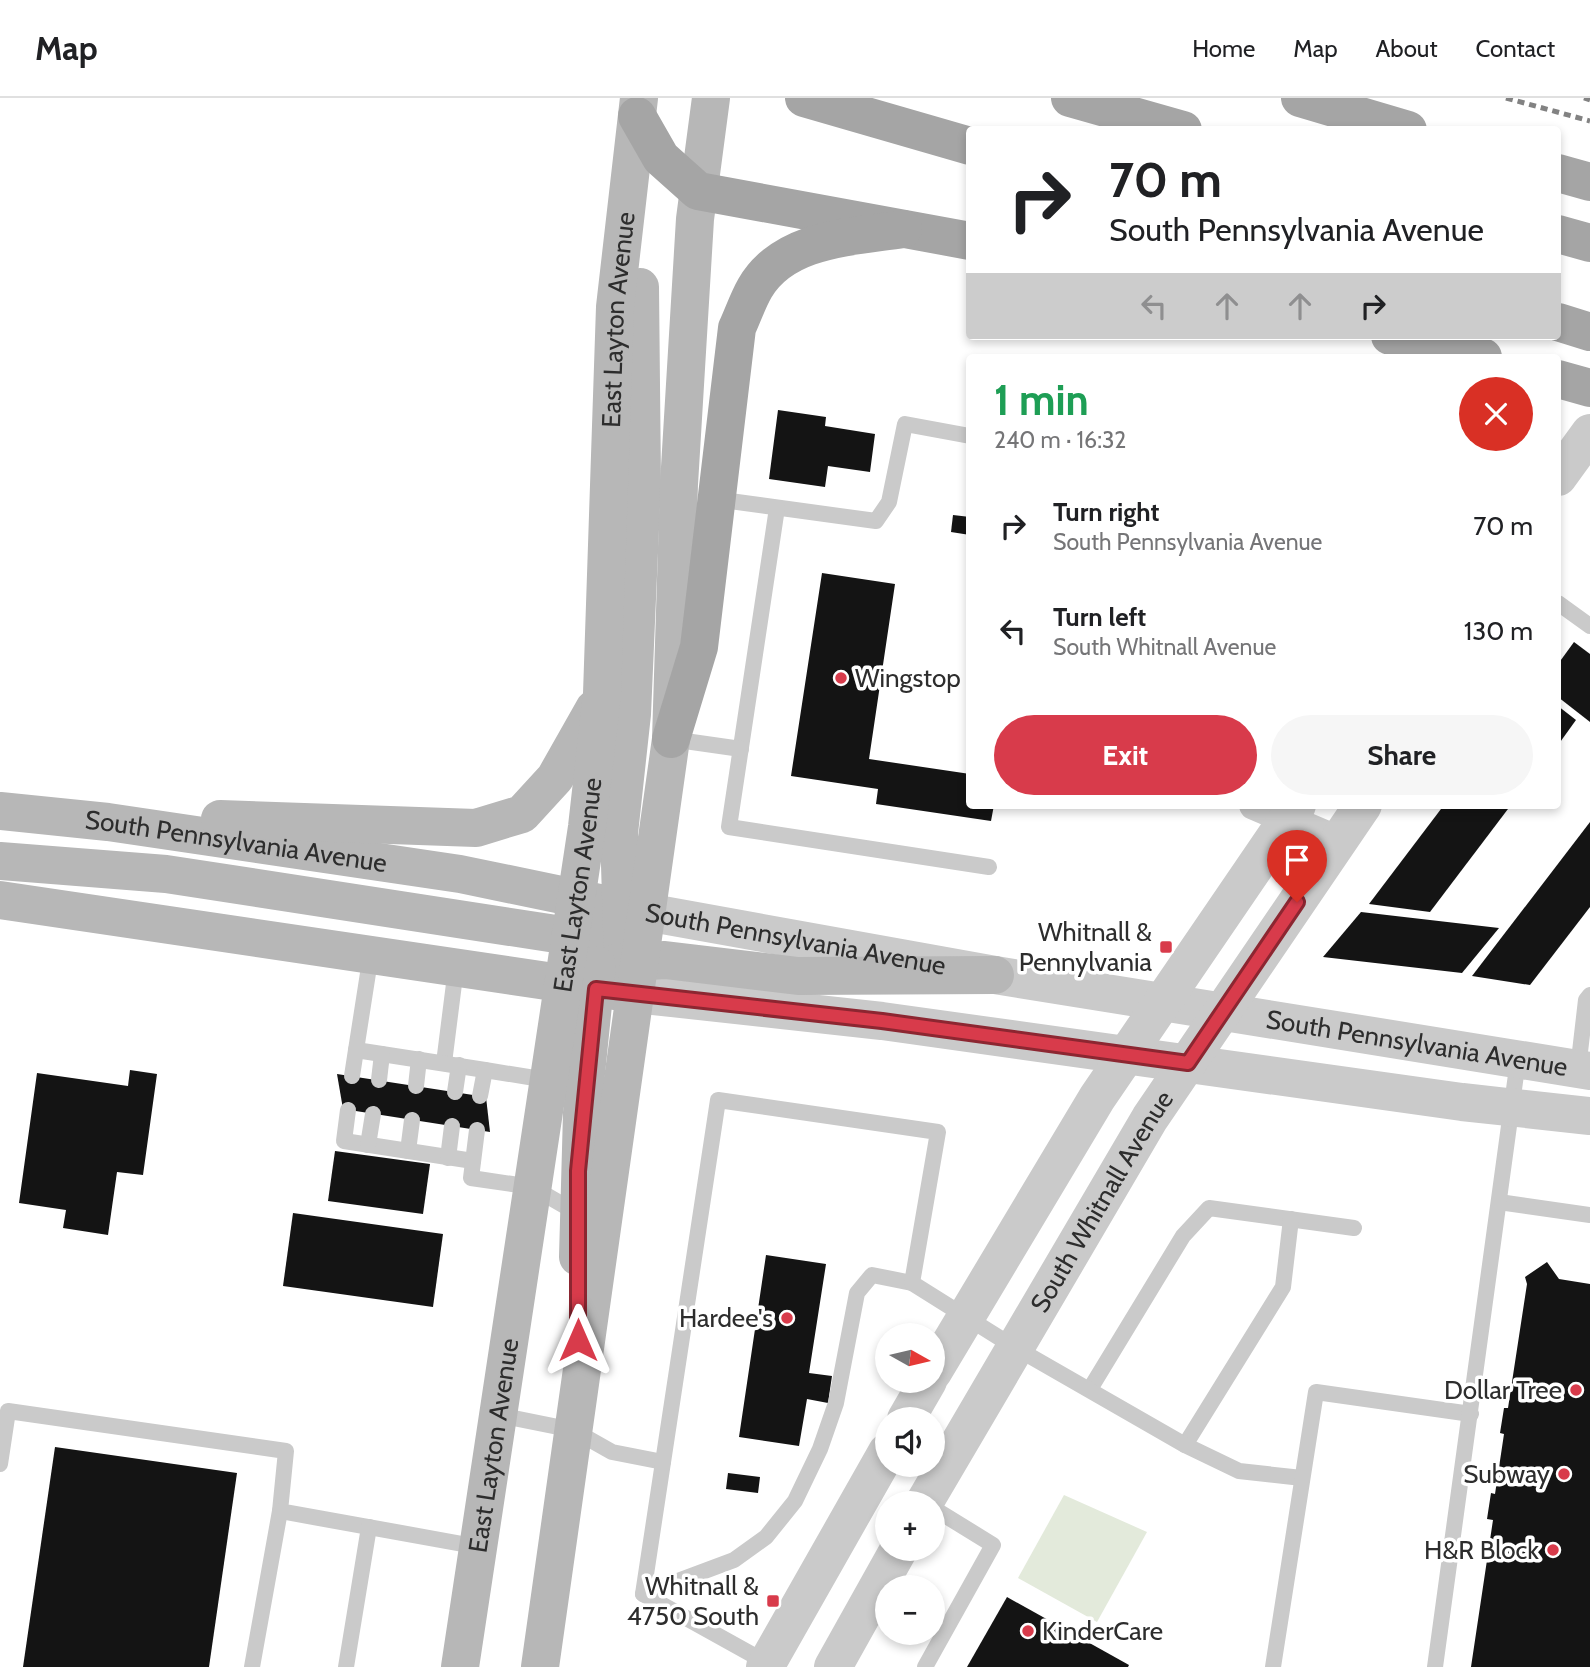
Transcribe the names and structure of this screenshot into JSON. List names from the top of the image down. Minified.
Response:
{"streets":{"main road":["East Layton Avenue","South Pennsylvania Avenue"],"street":["South Whitnall Avenue"]},"crossings":[["East Layton Avenue","South Pennsylvania Avenue"],["South Pennsylvania Avenue","South Whitnall Avenue"]],"places":{"other":["Wingstop","Hardee's","Dollar Tree","Subway","H&R Block","KinderCare"],"transit":["Whitnall & Pennylvania","Whitnall & 4750 South"]},"north":"right","page":{"header":"Map","nav":["Home","Map","About","Contact"],"turn":["70 m","South Pennsylvania Avenue"],"heading":["1 min","240 m · 16:32"],"list":[{"name":"Turn right","note":"South Pennsylvania Avenue","value":"70 m"},{"name":"Turn left","note":"South Whitnall Avenue","value":"130 m"}],"buttons":["Exit","Share"],"map_buttons":["+","−"]}}
